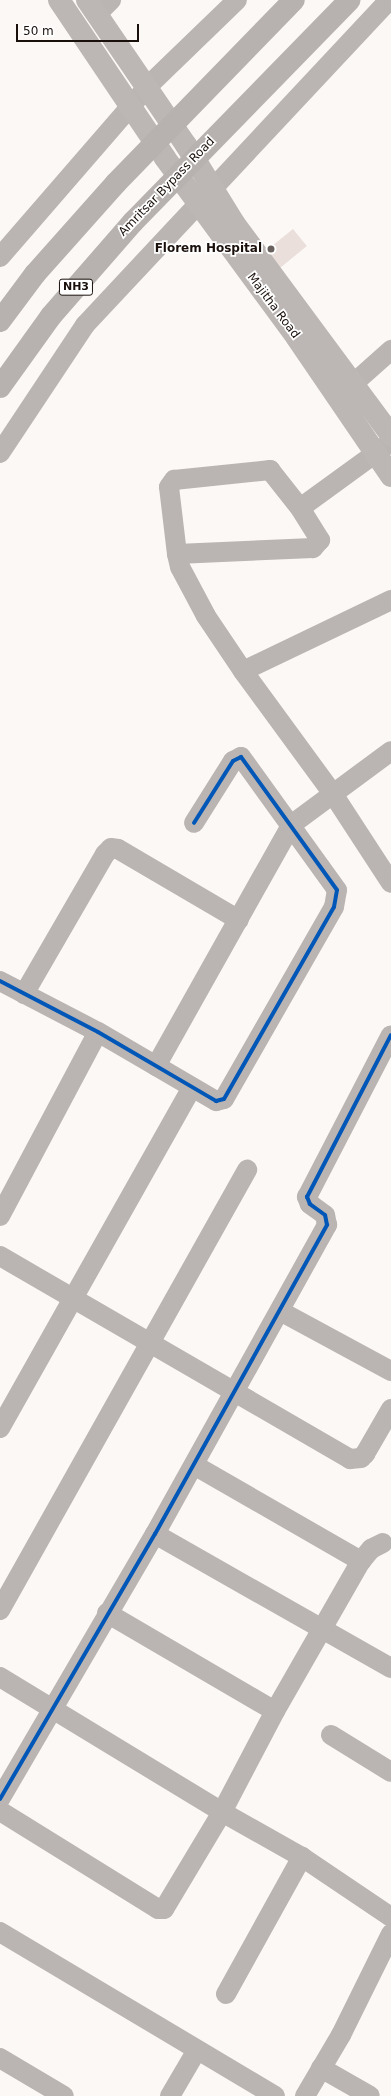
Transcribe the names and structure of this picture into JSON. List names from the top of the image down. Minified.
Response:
{"streets":{"highway":["Amritsar Bypass Road","NH3"],"main road":["Majitha Road"]},"places":["Florem Hospital"],"scale_bar":"50 m"}
